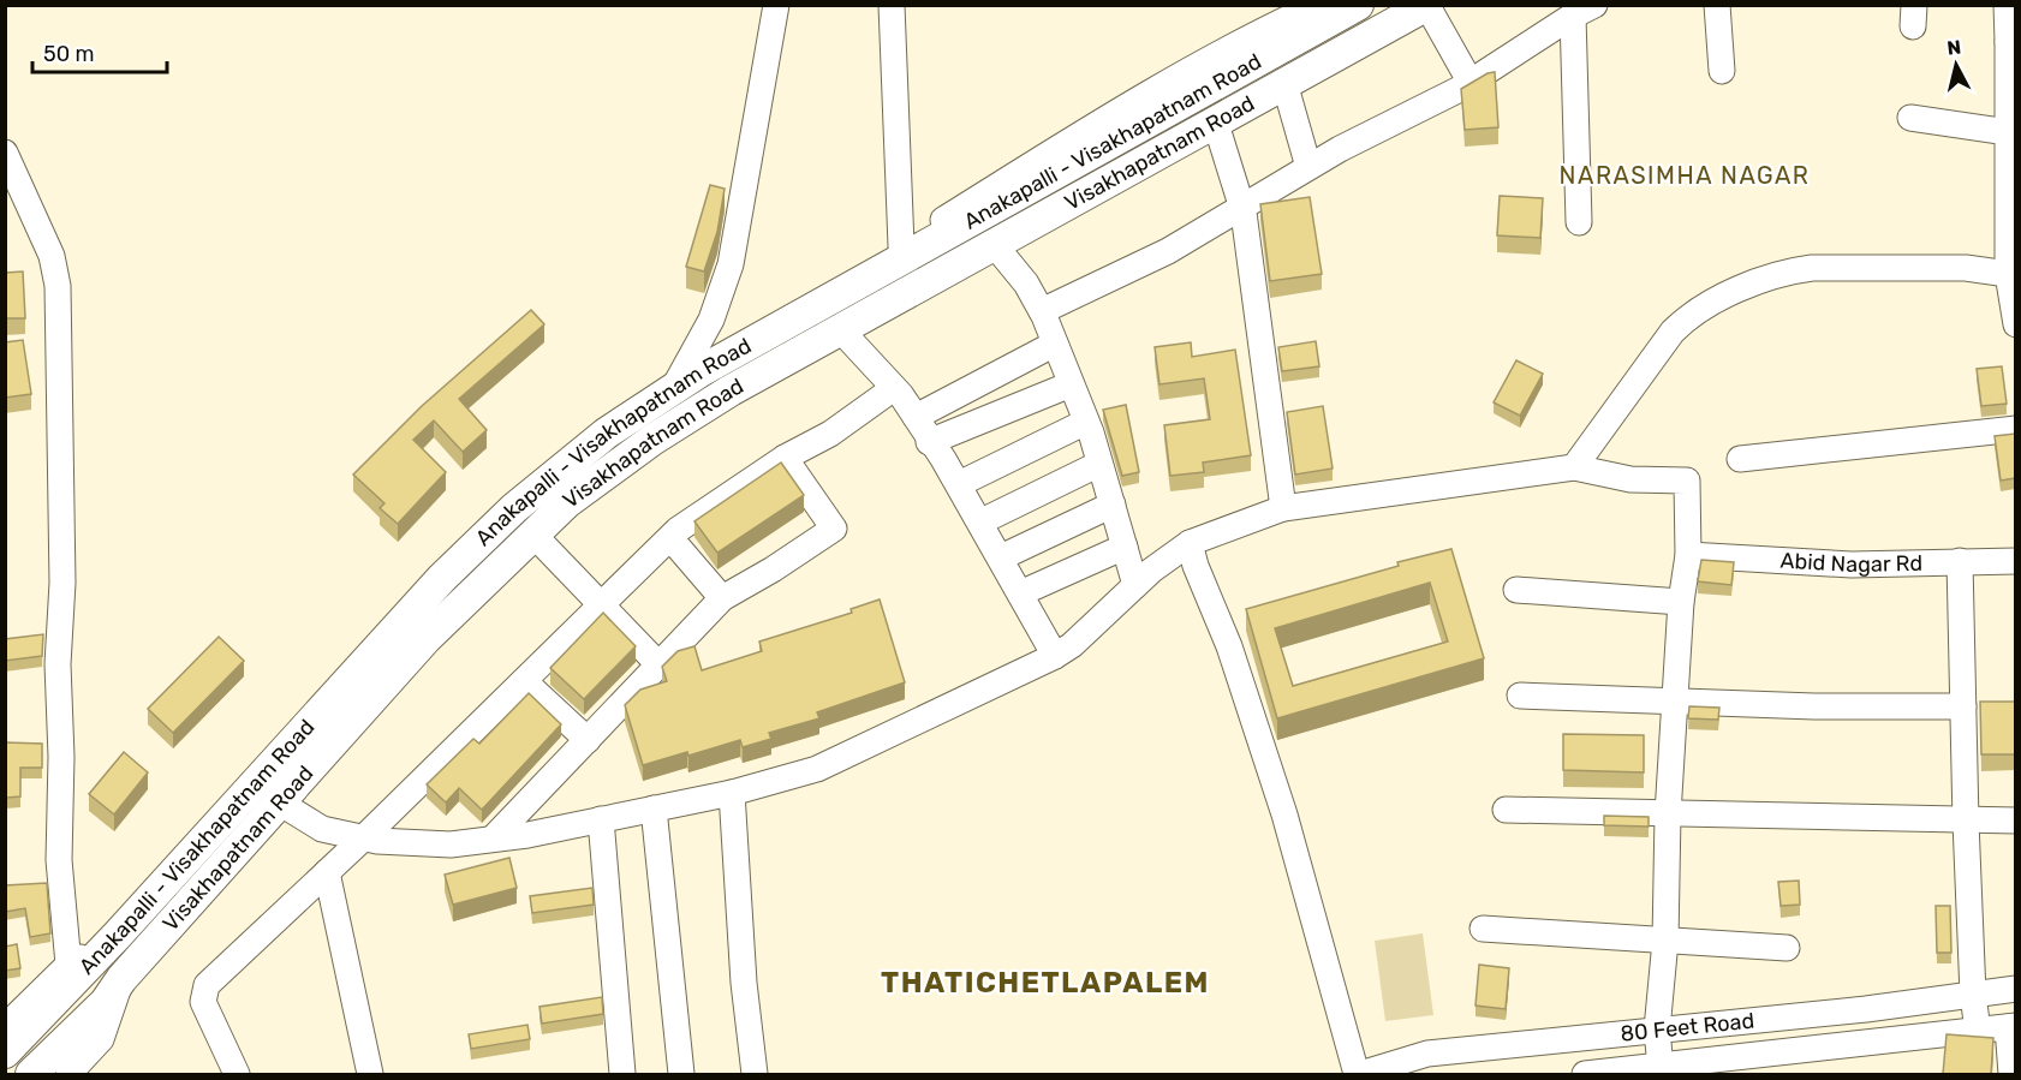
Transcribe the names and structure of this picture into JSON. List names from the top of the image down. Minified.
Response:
{"streets":{"main road":["Anakapalli - Visakhapatnam Road","Visakhapatnam Road"],"street":["Abid Nagar Rd","80 Feet Road"]},"districts":["NARASIMHA NAGAR","THATICHETLAPALEM"],"scale_bar":"50 m","north":"top"}
